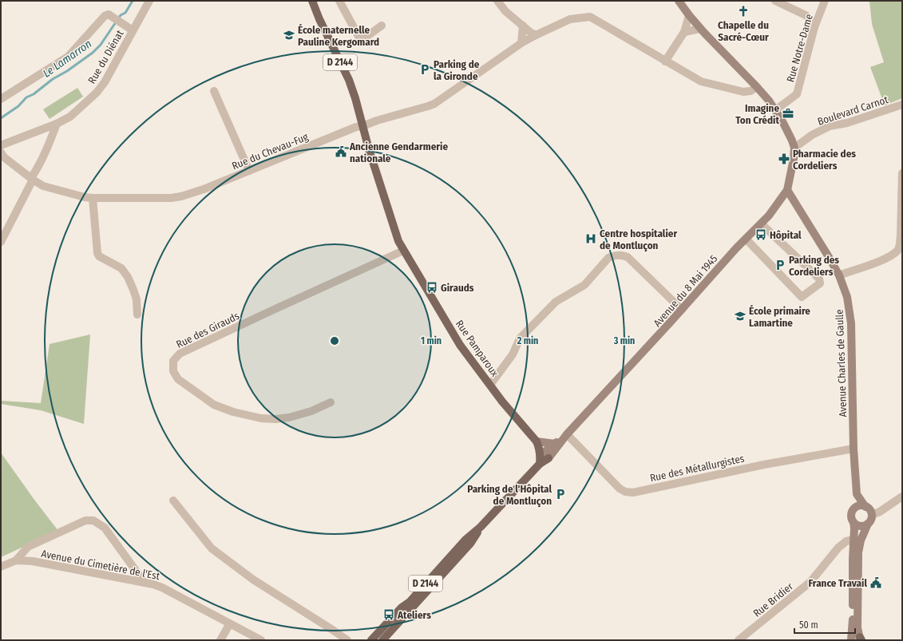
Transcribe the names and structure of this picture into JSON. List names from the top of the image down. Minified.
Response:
{"streets":{"main road":["D 2144","Avenue du 8 Mai 1945","Rue Pamparoux","Avenue Charles de Gaulle"],"street":["Rue Notre-Dame","Rue du Diénat","Boulevard Carnot","Rue du Chevau-Fug","Rue des Girauds","Rue des Métallurgistes","Avenue du Cimetière de l'Est","Rue Bridier"]},"crossings":[["D 2144","Rue du Chevau-Fug"],["D 2144","Avenue du 8 Mai 1945"],["D 2144","Rue Pamparoux"],["Boulevard Carnot","Avenue du 8 Mai 1945"],["Rue du Chevau-Fug","Rue Pamparoux"],["Avenue du 8 Mai 1945","Rue Pamparoux"],["Avenue du 8 Mai 1945","Avenue Charles de Gaulle"],["Avenue du 8 Mai 1945","Rue des Métallurgistes"],["Rue des Girauds","Rue Pamparoux"],["Avenue Charles de Gaulle","Rue des Métallurgistes"]],"water":["Le Lamarron"],"places":{"church":["Chapelle du Sacré-Cœur"],"school or university":["École maternelle Pauline Kergomard","École primaire Lamartine"],"parking":["Parking de la Gironde","Parking des Cordeliers","Parking de l'Hôpital de Montluçon"],"office":["Imagine Ton Crédit"],"public building":["Ancienne Gendarmerie nationale","France Travail"],"pharmacy":["Pharmacie des Cordeliers"],"bus stop":["Hôpital","Girauds","Ateliers"],"hospital":["Centre hospitalier de Montluçon"]},"scale_bar":"50 m","rings":["1 min","2 min","3 min"]}
